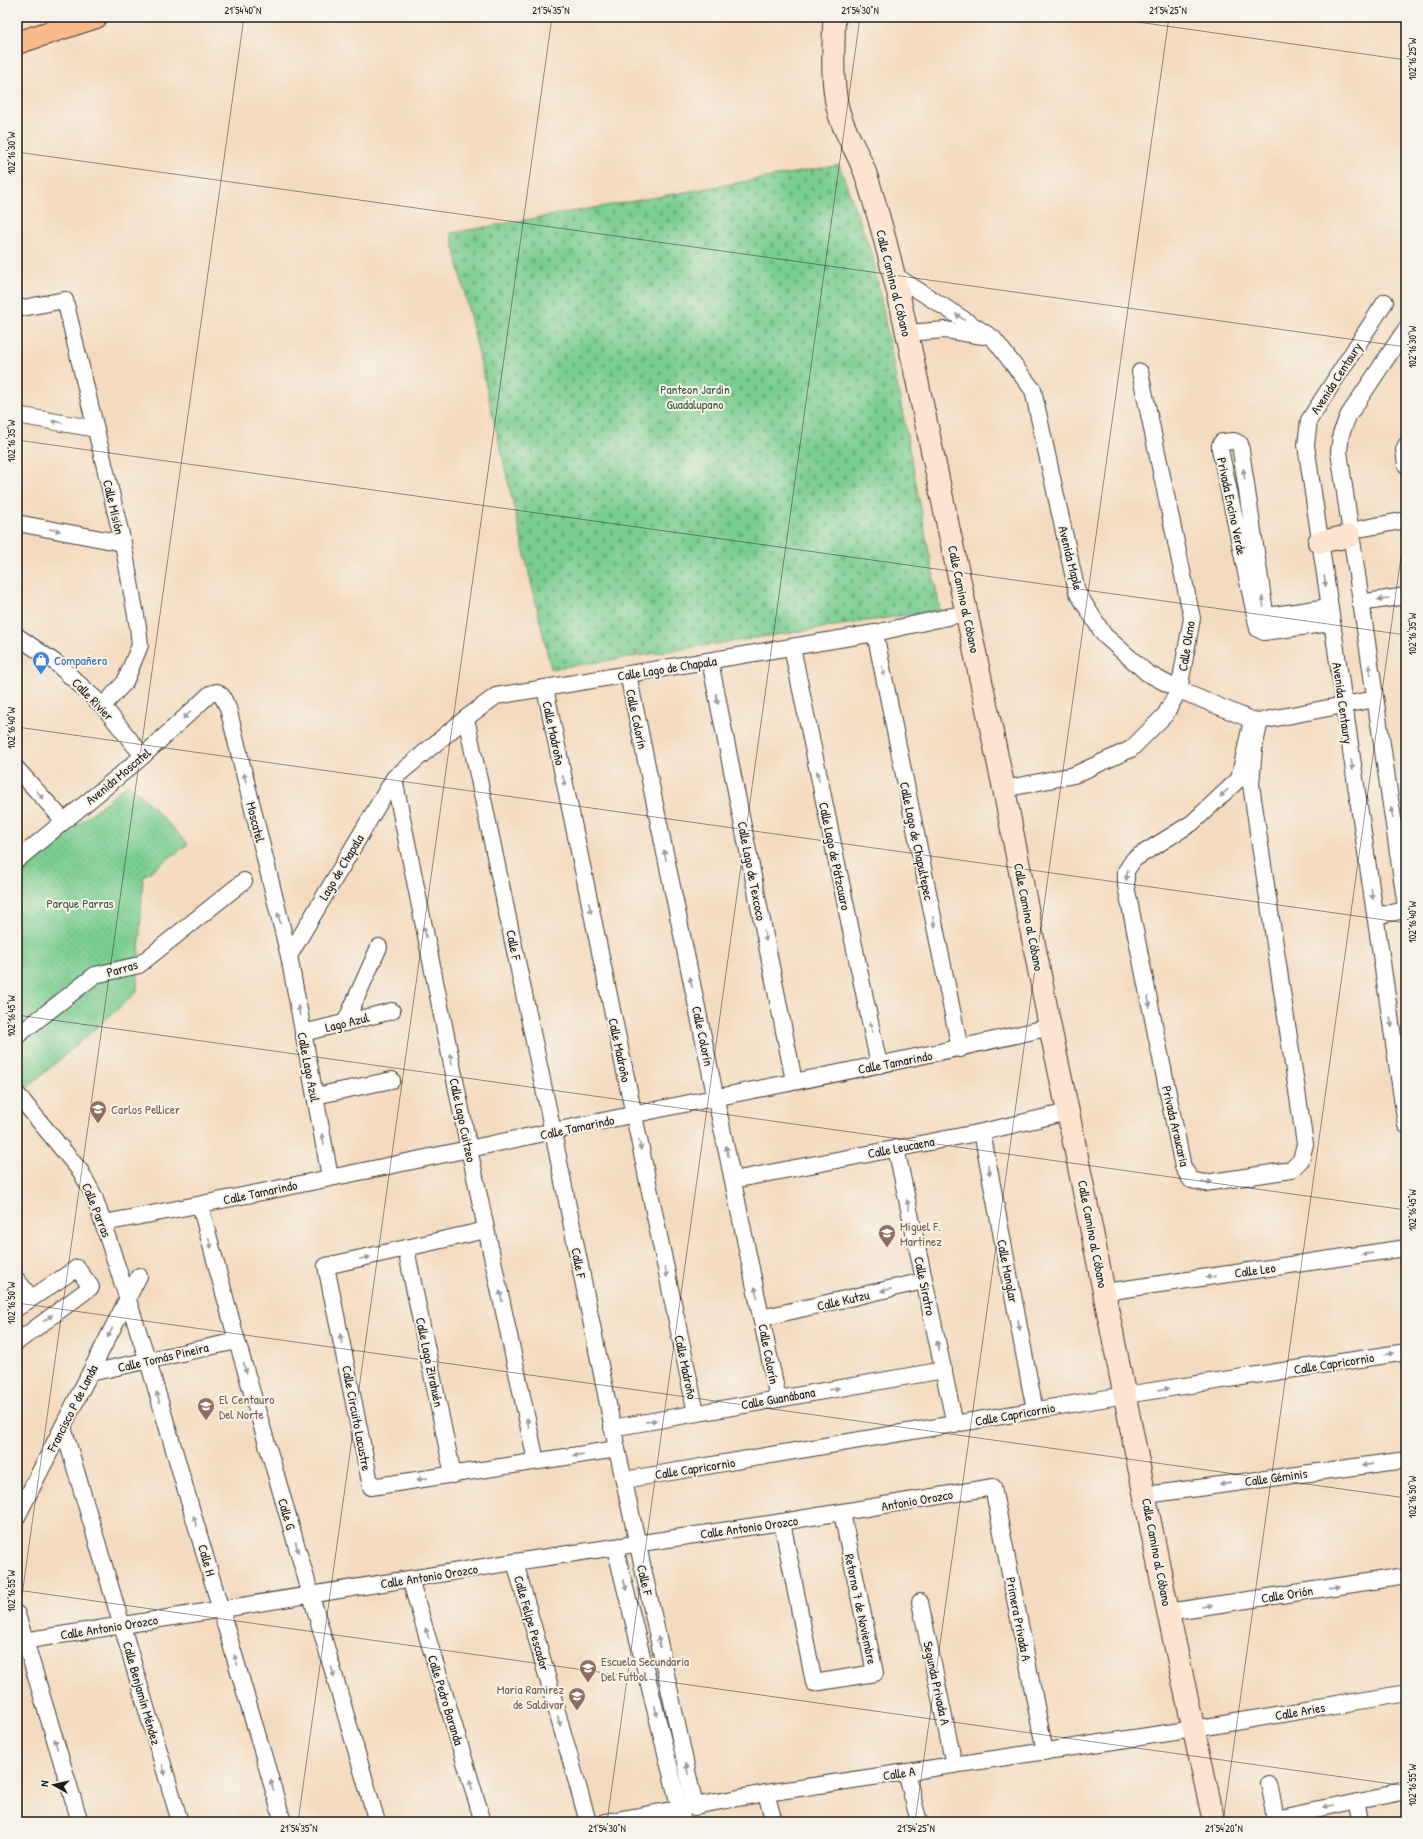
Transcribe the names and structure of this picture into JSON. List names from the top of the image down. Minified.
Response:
{"streets":{"street":["Calle Camino al Cóbano","Avenida Centaury","Privada Encino Verde","Calle Misión","Avenida Maple","Calle Olmo","Calle Lago de Chapala","Calle Rivier","Calle Colorín","Calle Madroño","Avenida Moscatel","Moscatel","Calle Lago de Chapultepec","Calle Lago de Pátzcuaro","Lago de Chapala","Calle Lago de Texcoco","Calle F","Parras","Lago Azul","Calle Tamarindo","Calle Lago Azul","Calle Lago Cuitzeo","Privada Araucaria","Calle Leucaena","Calle Parras","Calle Leo","Calle Manglar","Calle Siratro","Calle Kutzu","Calle Tomás Pineira","Calle Lago Zirahuén","Calle Capricornio","Calle Guanábana","Francisco P de Landa","Calle Circuito Lacustre","Calle Géminis","Antonio Orozco","Calle G","Calle Antonio Orozco","Calle H","Calle Orión","Retorno 7 de Noviembre","Primera Privada A","Calle Felipe Pescador","Segunda Privada A","Calle Benjamín Méndez","Calle Pedro Baranda","Calle Aries","Calle A"]},"crossings":[["Calle Camino al Cóbano","Avenida Maple"],["Calle Camino al Cóbano","Calle Olmo"],["Calle Camino al Cóbano","Calle Lago de Chapala"],["Calle Camino al Cóbano","Calle Tamarindo"],["Calle Camino al Cóbano","Calle Leucaena"],["Calle Camino al Cóbano","Calle Leo"],["Calle Camino al Cóbano","Calle Capricornio"],["Calle Camino al Cóbano","Calle Géminis"],["Calle Camino al Cóbano","Calle Orión"],["Calle Camino al Cóbano","Calle Aries"],["Calle Camino al Cóbano","Calle A"],["Avenida Centaury","Privada Encino Verde"],["Calle Misión","Calle Rivier"],["Avenida Maple","Calle Olmo"],["Avenida Maple","Privada Araucaria"],["Calle Lago de Chapala","Calle Colorín"],["Calle Lago de Chapala","Calle Madroño"],["Calle Lago de Chapala","Calle Lago de Chapultepec"],["Calle Lago de Chapala","Calle Lago de Pátzcuaro"],["Calle Lago de Chapala","Lago de Chapala"],["Calle Lago de Chapala","Calle Lago de Texcoco"],["Calle Lago de Chapala","Calle F"],["Calle Lago de Chapala","Calle Lago Cuitzeo"],["Calle Rivier","Avenida Moscatel"],["Calle Colorín","Calle Tamarindo"],["Calle Colorín","Calle Leucaena"],["Calle Colorín","Calle Kutzu"],["Calle Colorín","Calle Guanábana"],["Calle Madroño","Calle Tamarindo"],["Calle Madroño","Calle Guanábana"],["Avenida Moscatel","Moscatel"],["Moscatel","Lago de Chapala"],["Moscatel","Calle Lago Azul"],["Calle Lago de Chapultepec","Calle Tamarindo"],["Calle Lago de Pátzcuaro","Calle Tamarindo"],["Lago de Chapala","Calle Lago Azul"],["Lago de Chapala","Calle Lago Cuitzeo"],["Calle Lago de Texcoco","Calle Tamarindo"],["Calle F","Calle Tamarindo"],["Calle F","Calle Capricornio"],["Calle F","Calle Guanábana"],["Calle F","Calle Circuito Lacustre"],["Calle F","Calle Antonio Orozco"],["Calle F","Calle A"],["Lago Azul","Calle Lago Azul"],["Calle Tamarindo","Calle Lago Azul"],["Calle Tamarindo","Calle Lago Cuitzeo"],["Calle Tamarindo","Calle Parras"],["Calle Tamarindo","Calle G"],["Calle Lago Cuitzeo","Calle Circuito Lacustre"],["Calle Leucaena","Calle Manglar"],["Calle Leucaena","Calle Siratro"],["Calle Parras","Francisco P de Landa"],["Calle Parras","Calle H"],["Calle Manglar","Calle Capricornio"],["Calle Siratro","Calle Kutzu"],["Calle Siratro","Calle Capricornio"],["Calle Siratro","Calle Guanábana"],["Calle Tomás Pineira","Francisco P de Landa"],["Calle Tomás Pineira","Calle G"],["Calle Tomás Pineira","Calle H"],["Calle Lago Zirahuén","Calle Circuito Lacustre"],["Francisco P de Landa","Calle H"],["Francisco P de Landa","Calle Benjamín Méndez"],["Antonio Orozco","Calle Antonio Orozco"],["Antonio Orozco","Retorno 7 de Noviembre"],["Antonio Orozco","Primera Privada A"],["Calle G","Calle Antonio Orozco"],["Calle Antonio Orozco","Calle H"],["Calle Antonio Orozco","Retorno 7 de Noviembre"],["Calle Antonio Orozco","Calle Felipe Pescador"],["Calle Antonio Orozco","Calle Benjamín Méndez"],["Calle Antonio Orozco","Calle Pedro Baranda"],["Primera Privada A","Calle A"],["Segunda Privada A","Calle A"],["Calle Aries","Calle A"]],"one_way":["Calle Colorín","Calle Madroño","Avenida Moscatel","Moscatel","Calle Lago de Chapultepec","Calle Lago de Pátzcuaro","Calle Lago de Texcoco","Calle Lago Azul","Calle Lago Cuitzeo","Calle Leo","Calle Manglar","Calle Siratro","Calle Kutzu","Calle Capricornio","Calle Guanábana","Calle Géminis","Calle G","Calle H","Calle Orión","Calle Felipe Pescador","Calle Pedro Baranda"],"parks":["Panteon Jardin Guadalupano","Parque Parras"],"places":{"shop":["Compañera"],"school or university":["Carlos Pellicer","Miguel F. Martinez","El Centauro Del Norte","Escuela Secundaria Del Futbol","Maria Ramirez de Saldivar"]},"north":"left","coordinates":["21°54'40\"N","21°54'35\"N","21°54'30\"N","21°54'25\"N","102°16'25\"W","102°16'30\"W","102°16'35\"W","102°16'40\"W","102°16'45\"W","102°16'50\"W","102°16'55\"W","21°54'20\"N"]}
